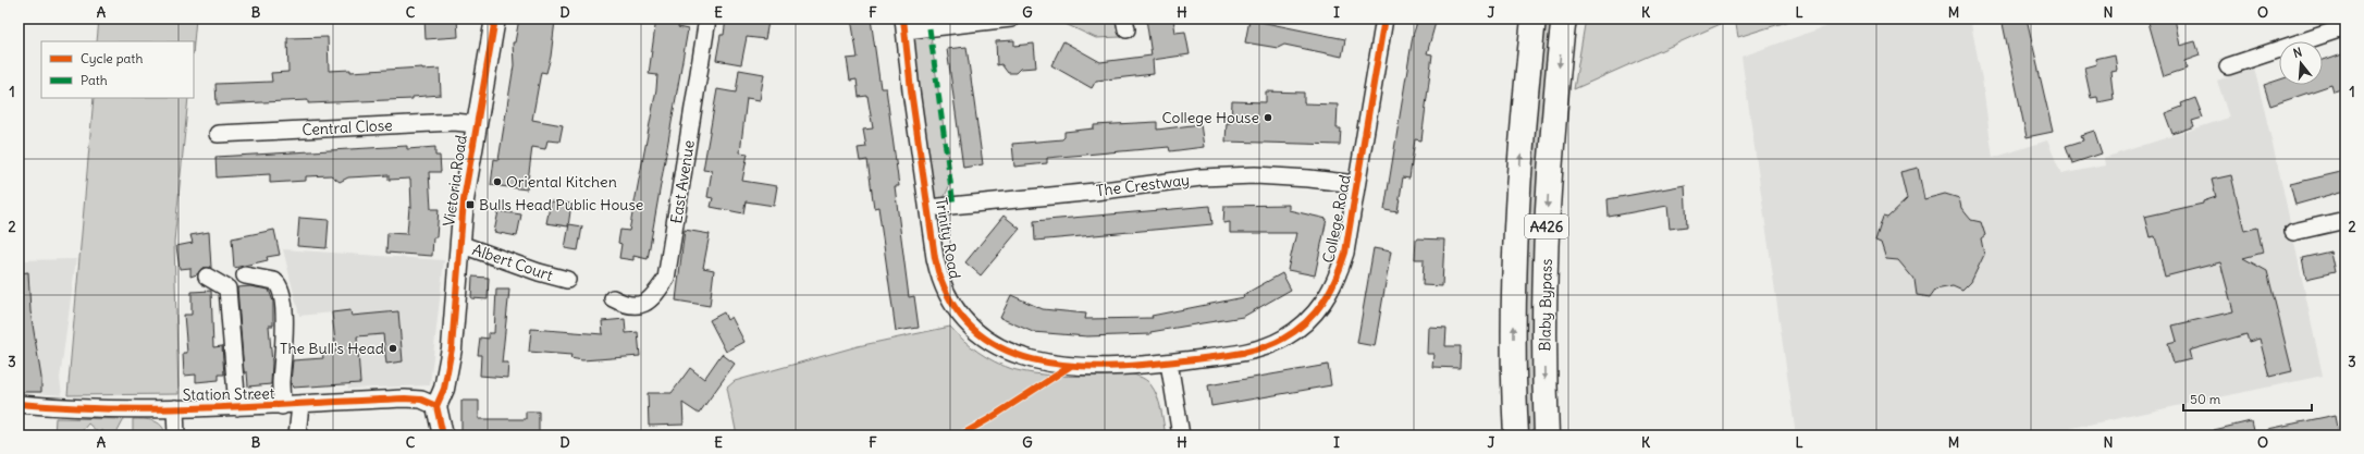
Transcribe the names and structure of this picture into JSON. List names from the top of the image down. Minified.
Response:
{"streets":{"main road":["A426","Blaby Bypass"],"street":["Central Close","Victoria Road","East Avenue","The Crestway","College Road","Trinity Road","Albert Court","Station Street"]},"crossings":[["Central Close","Victoria Road"],["Victoria Road","Albert Court"],["Victoria Road","Station Street"],["The Crestway","College Road"],["The Crestway","Trinity Road"],["College Road","Trinity Road"]],"places":{"other":["College House","Oriental Kitchen","The Bull's Head"],"transit":["Bulls Head Public House"]},"legend":["Cycle path","Path"],"scale_bar":"50 m","north":"top","grid":{"columns":["A","B","C","D","E","F","G","H","I","J","K","L","M","N","O"],"rows":["1","2","3"]}}
